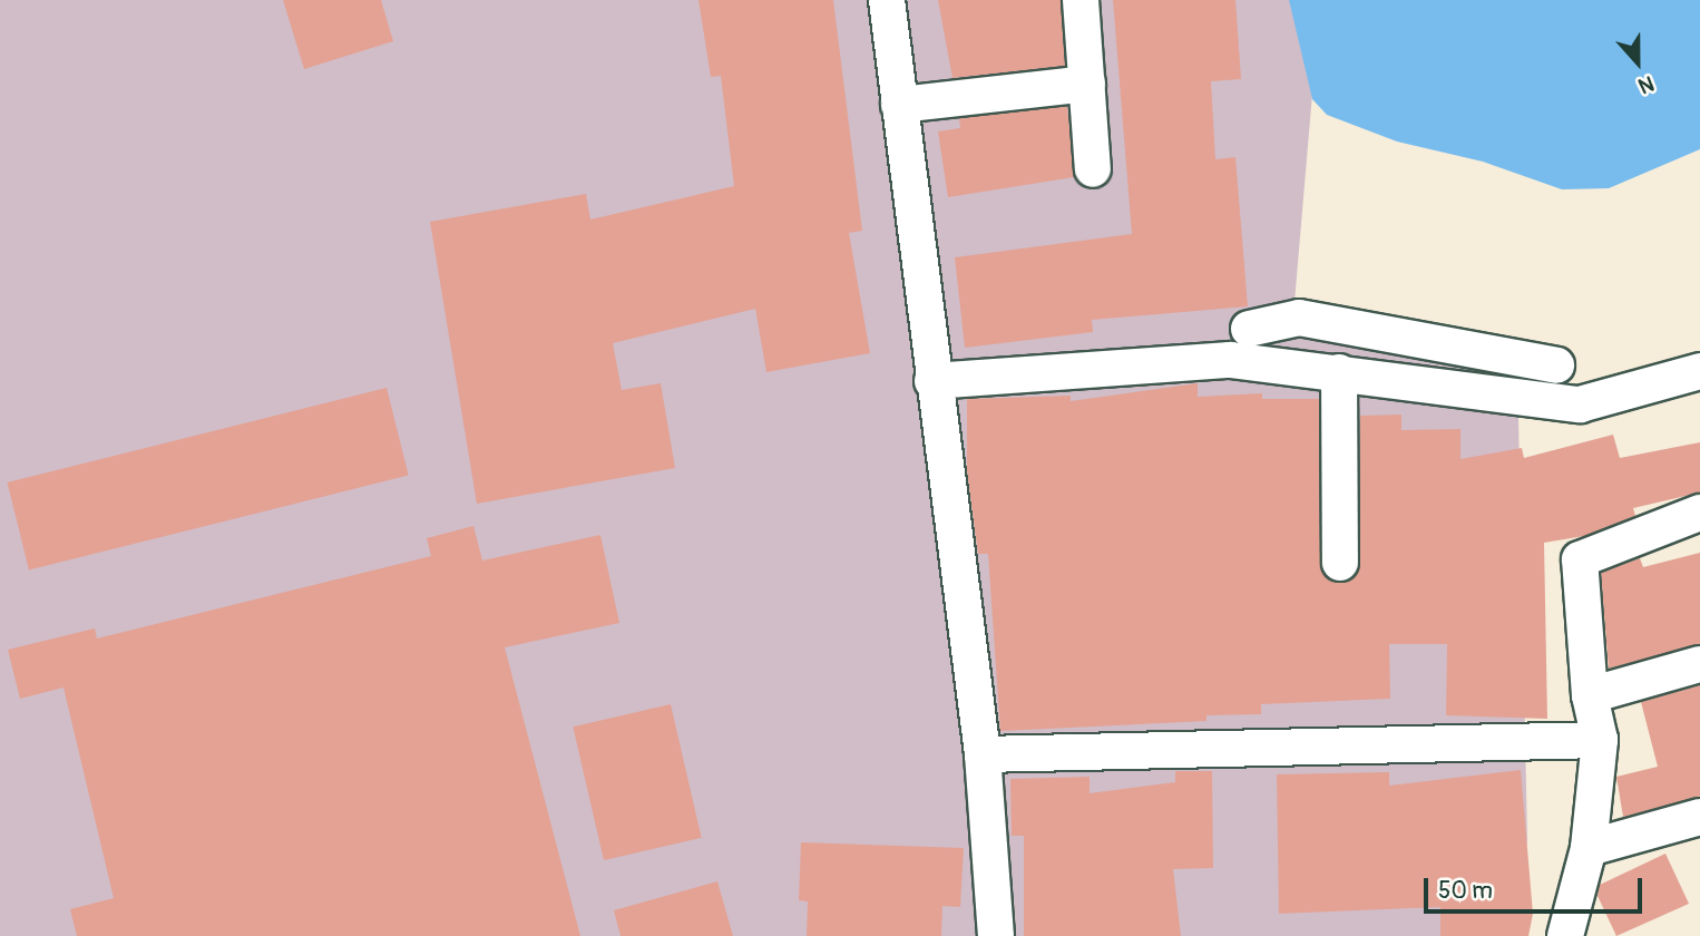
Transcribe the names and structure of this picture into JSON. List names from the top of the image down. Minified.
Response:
{"scale_bar":"50 m","north":"bottom"}
